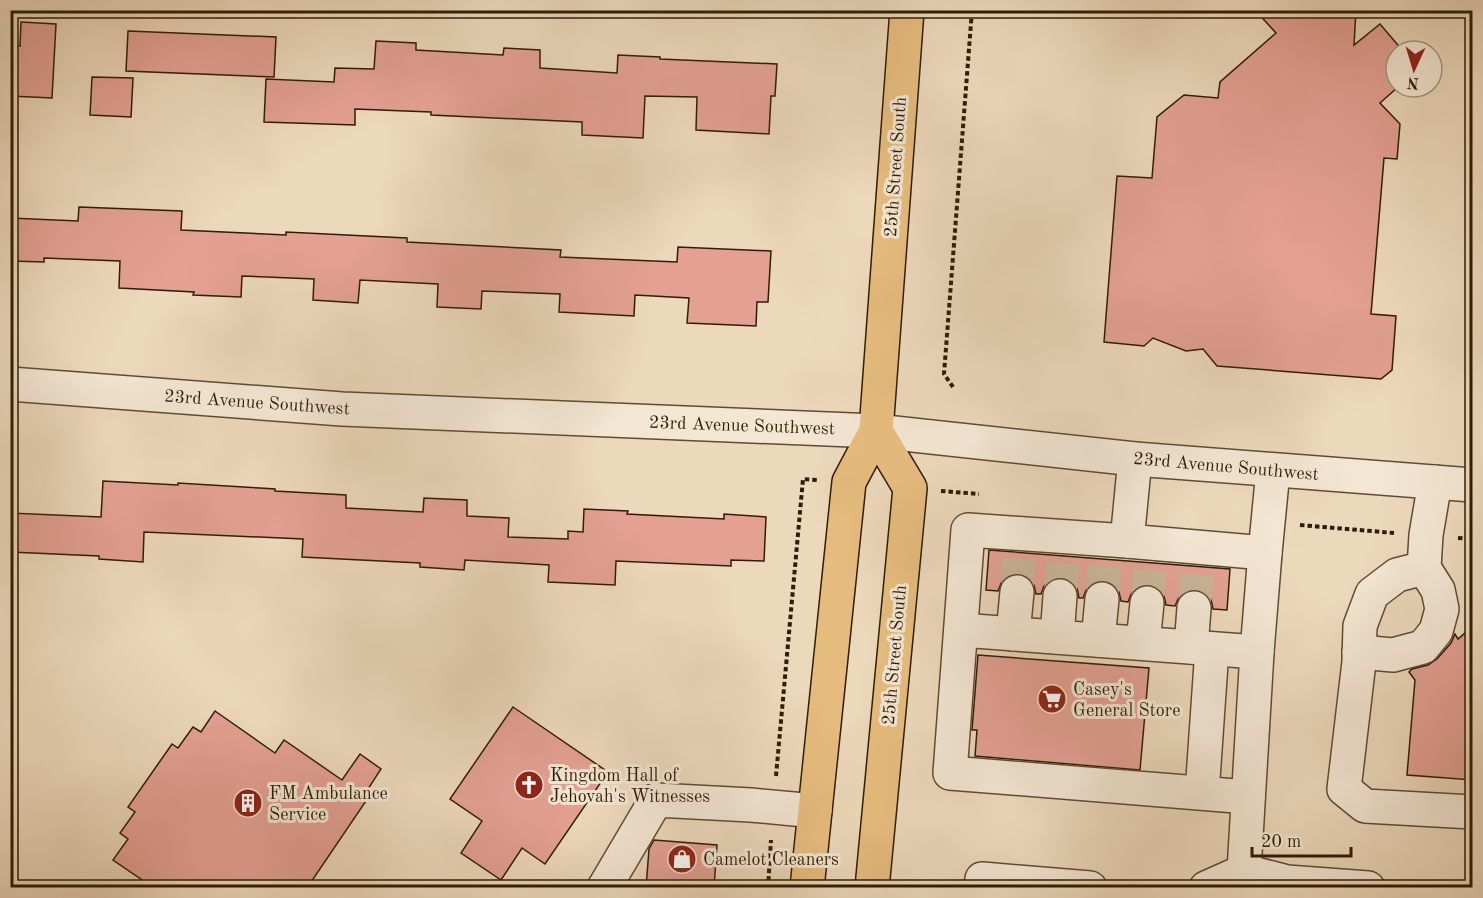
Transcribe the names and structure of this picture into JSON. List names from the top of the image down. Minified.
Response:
{"streets":{"main road":["25th Street South"],"street":["23rd Avenue Southwest"]},"crossings":[["25th Street South","23rd Avenue Southwest"]],"places":{"supermarket":["Casey's General Store"],"church":["Kingdom Hall of Jehovah's Witnesses"],"building":["FM Ambulance Service"],"shop":["Camelot Cleaners"]},"scale_bar":"20 m","north":"bottom"}
